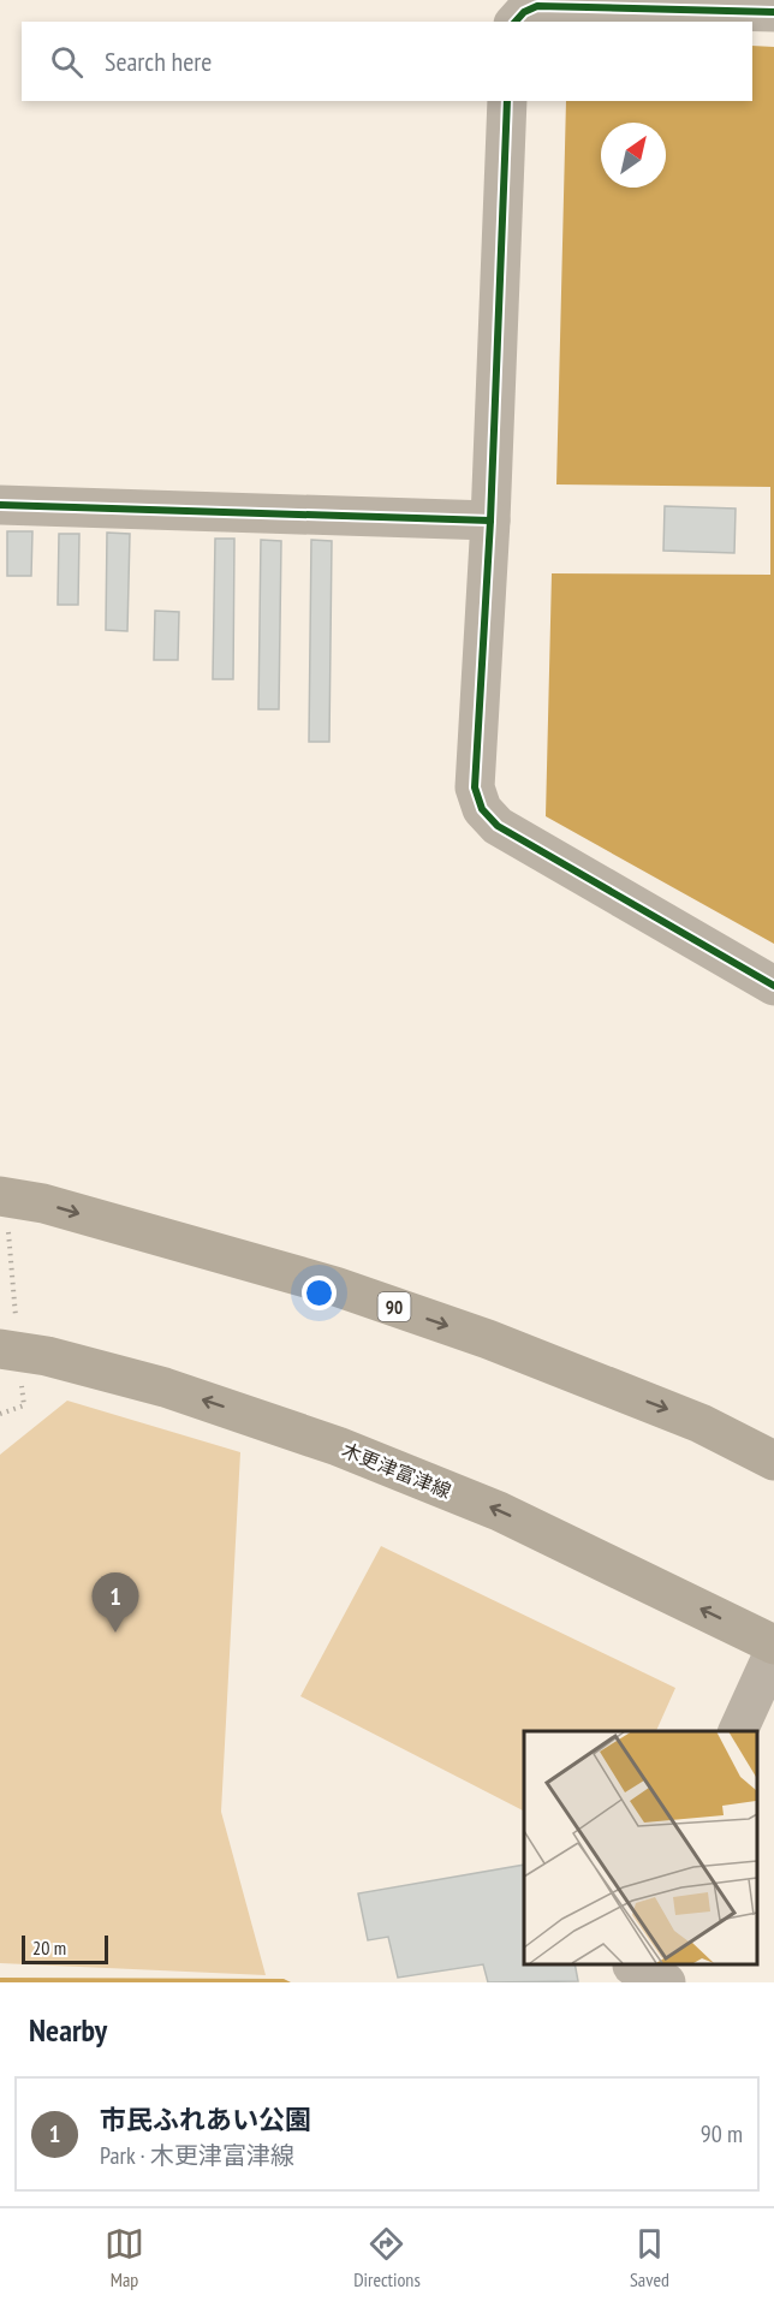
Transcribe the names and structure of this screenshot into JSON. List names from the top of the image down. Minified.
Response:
{"streets":{"main road":["90","木更津富津線"]},"scale_bar":"20 m","north":"top right","page":{"search":"Search here","pins":"1","scale":"20 m","heading":"Nearby","list":[{"mark":"1","name":"市民ふれあい公園","note":"Park · 木更津富津線","value":"90 m"}],"nav":["Map","Directions","Saved"]}}
